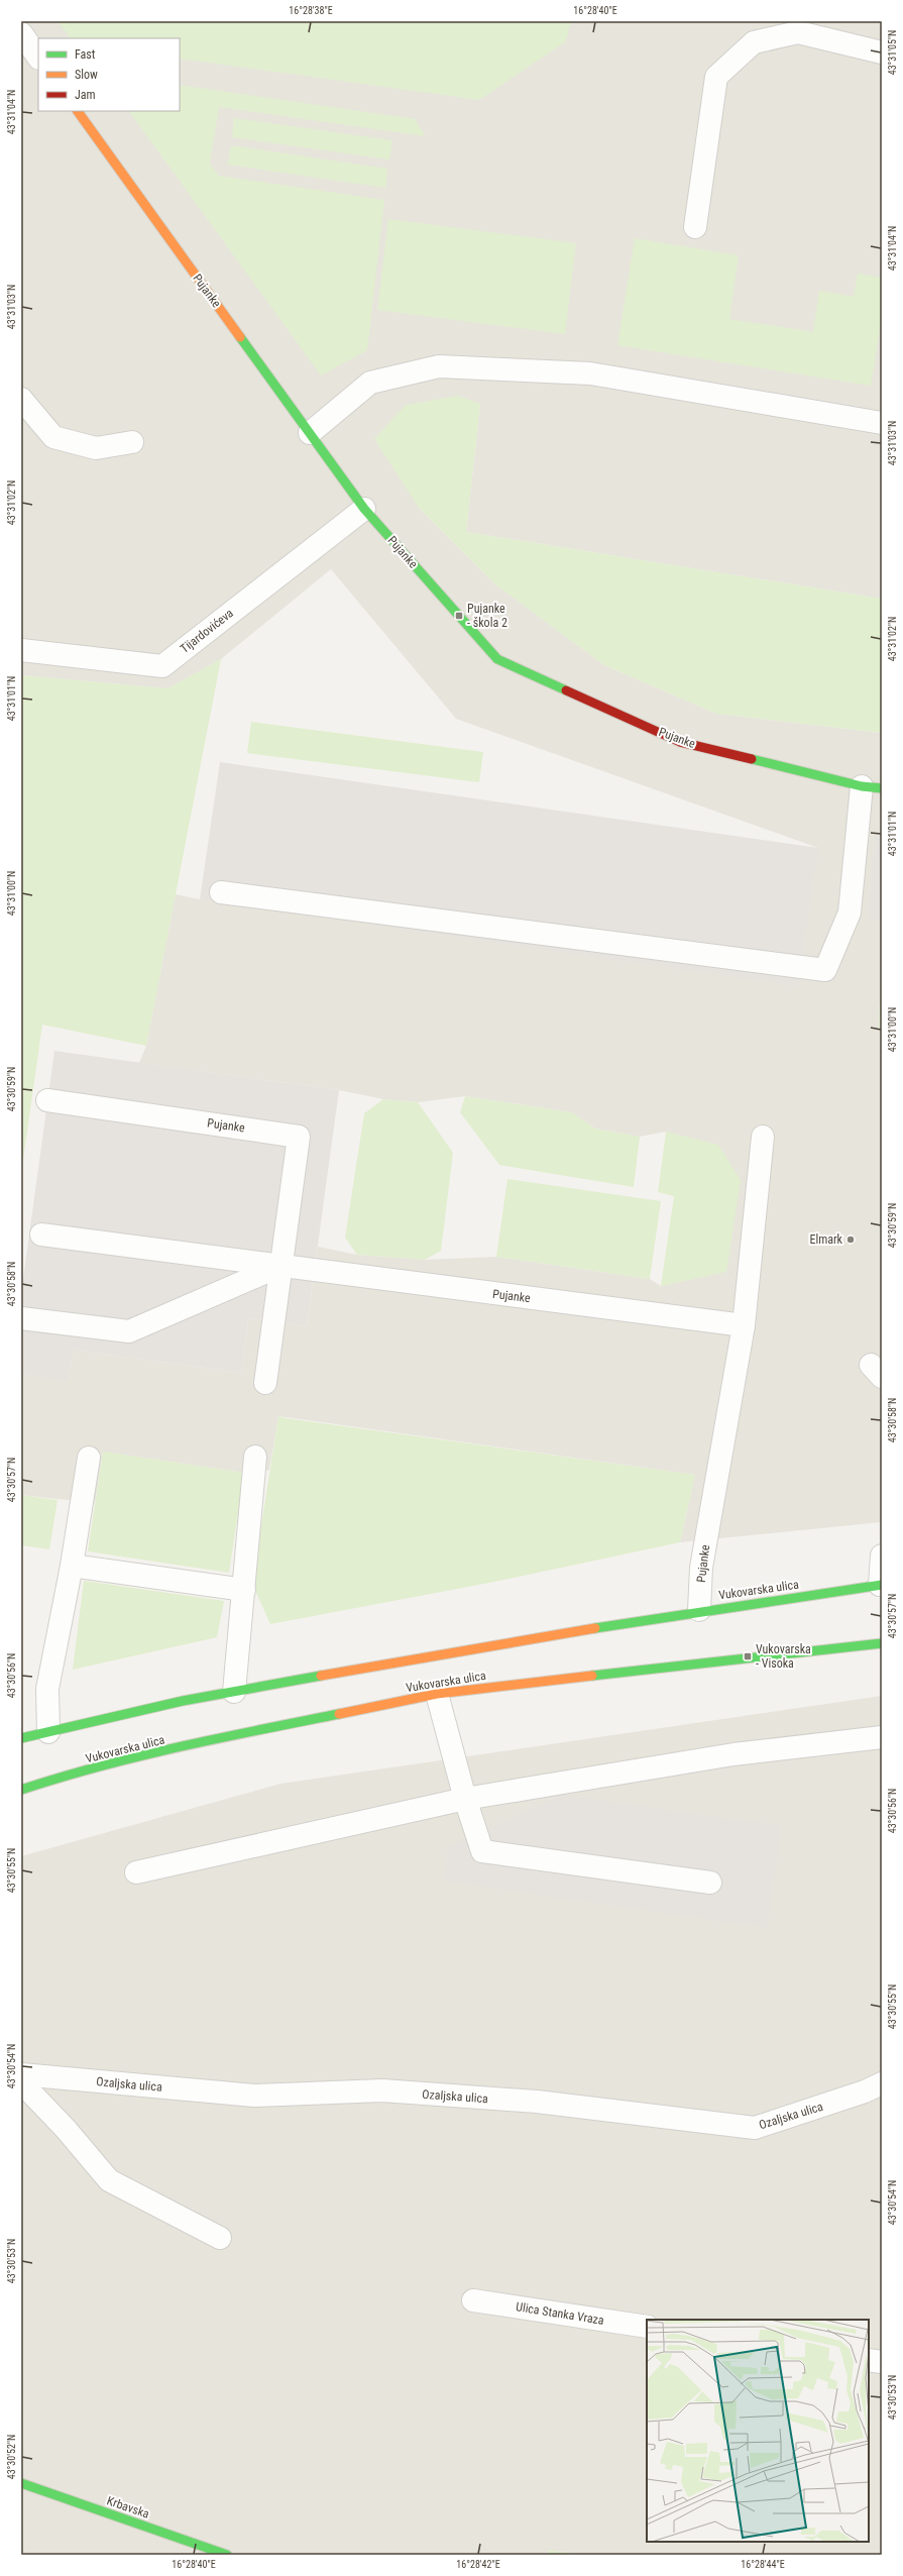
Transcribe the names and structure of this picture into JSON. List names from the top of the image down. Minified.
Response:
{"streets":{"street":["Pujanke","Tijardovićeva","Vukovarska ulica","Ozaljska ulica","Ulica Stanka Vraza","Krbavska"]},"crossings":[["Pujanke","Tijardovićeva"],["Pujanke","Vukovarska ulica"]],"places":{"transit":["Pujanke - škola 2","Vukovarska - Visoka"],"other":["Elmark"]},"legend":["Fast","Slow","Jam"],"coordinates":["16°28'38\"E","16°28'40\"E","43°31'05\"N","43°31'04\"N","43°31'03\"N","43°31'02\"N","43°31'01\"N","43°31'00\"N","43°30'59\"N","43°30'58\"N","43°30'57\"N","43°30'56\"N","43°30'55\"N","43°30'54\"N","43°30'53\"N","43°30'52\"N","16°28'42\"E","16°28'44\"E"]}
